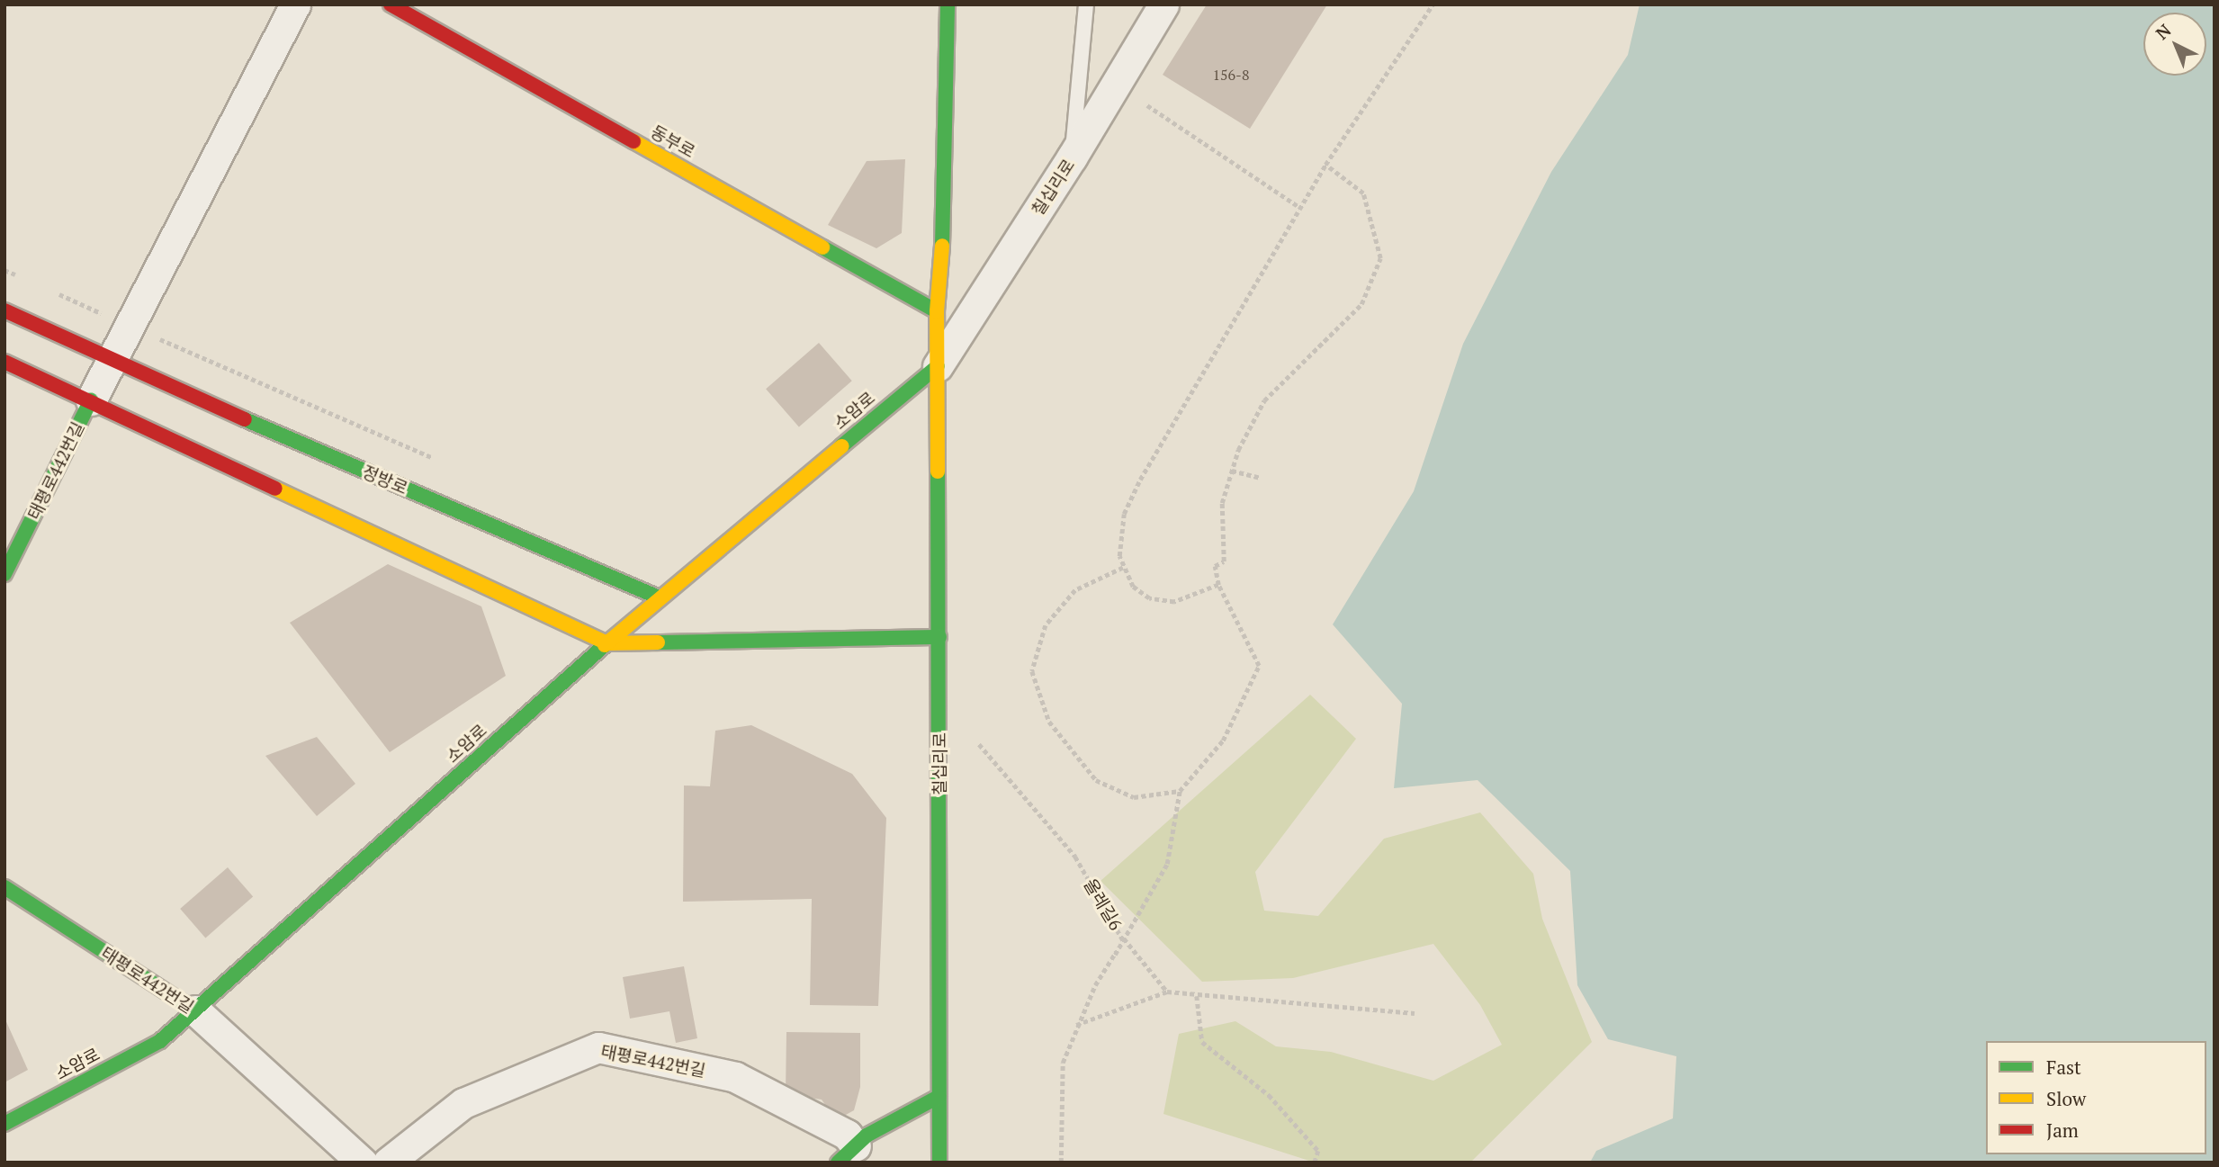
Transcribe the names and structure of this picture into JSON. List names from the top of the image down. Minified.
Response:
{"streets":{"street":["동부로","칠십리로","소암로","태평로442번길","정방로"],"path":["올레길6"]},"crossings":[["동부로","칠십리로"],["칠십리로","소암로"],["소암로","태평로442번길"],["소암로","정방로"]],"house_numbers":["156-8"],"legend":["Fast","Slow","Jam"],"north":"top left"}
